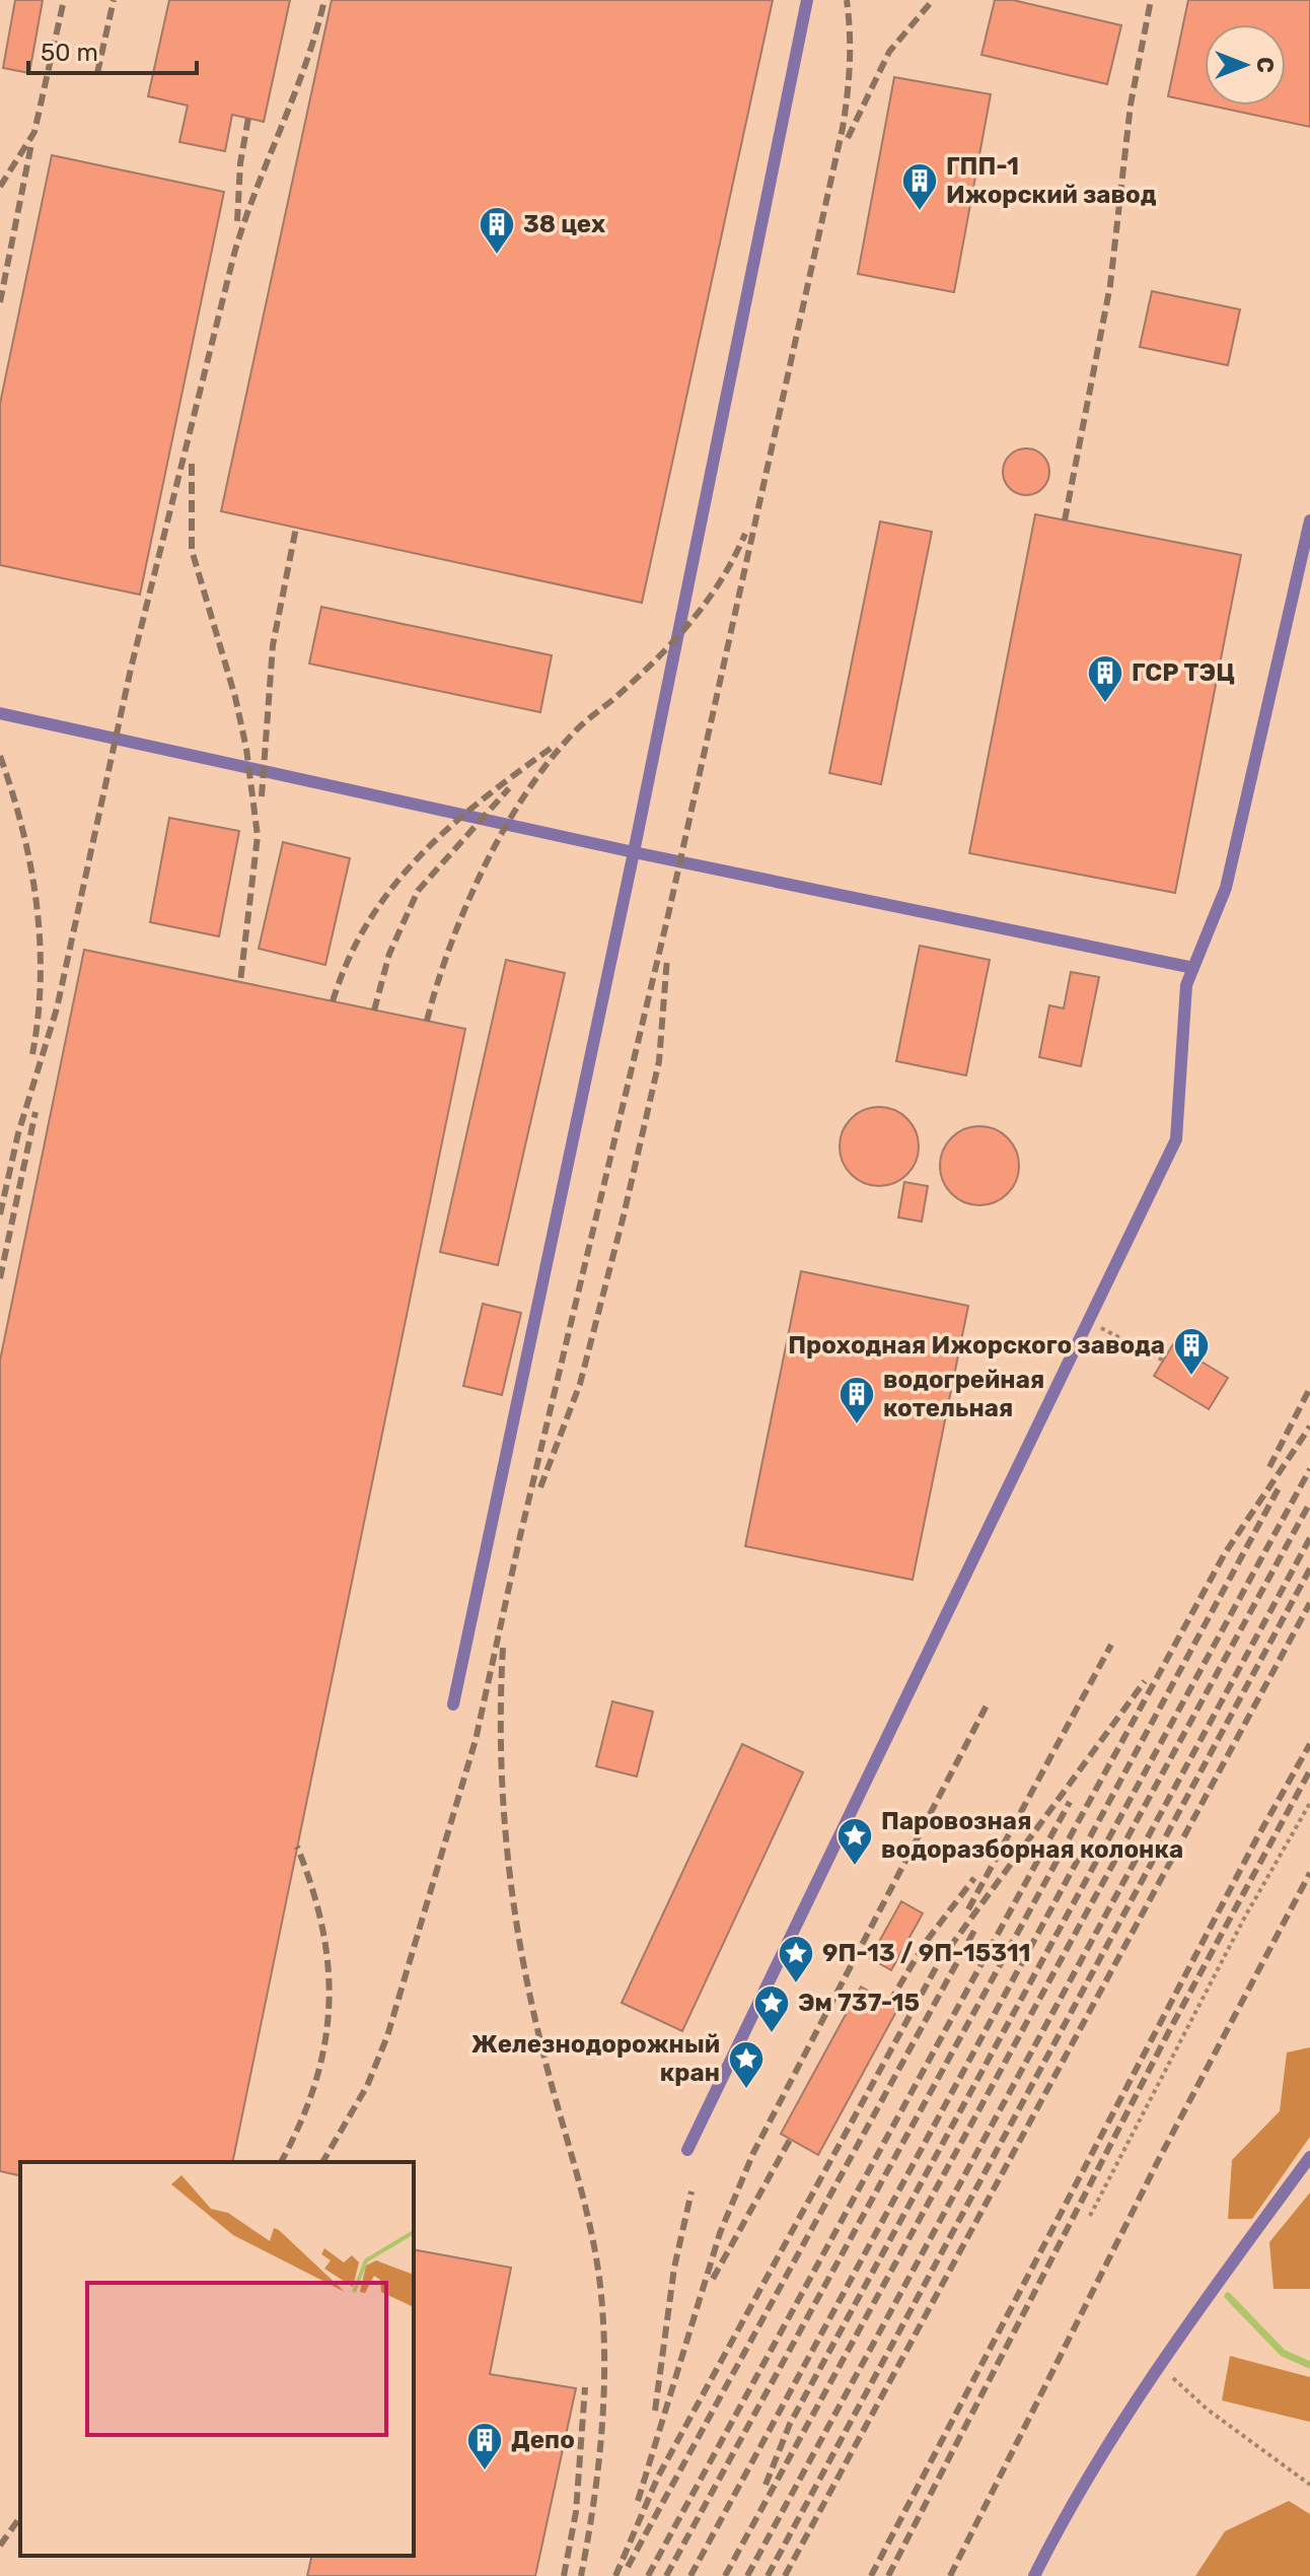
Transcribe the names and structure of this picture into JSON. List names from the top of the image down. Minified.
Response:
{"places":{"building":["ГПП-1 Ижорский завод","38 цех","ГСР ТЭЦ","Проходная Ижорского завода","водогрейная котельная","Депо"],"place":["Паровозная водоразборная колонка","9П-13 / 9П-15311","Эм 737-15","Железнодорожный кран"]},"scale_bar":"50 m","north":"right"}
